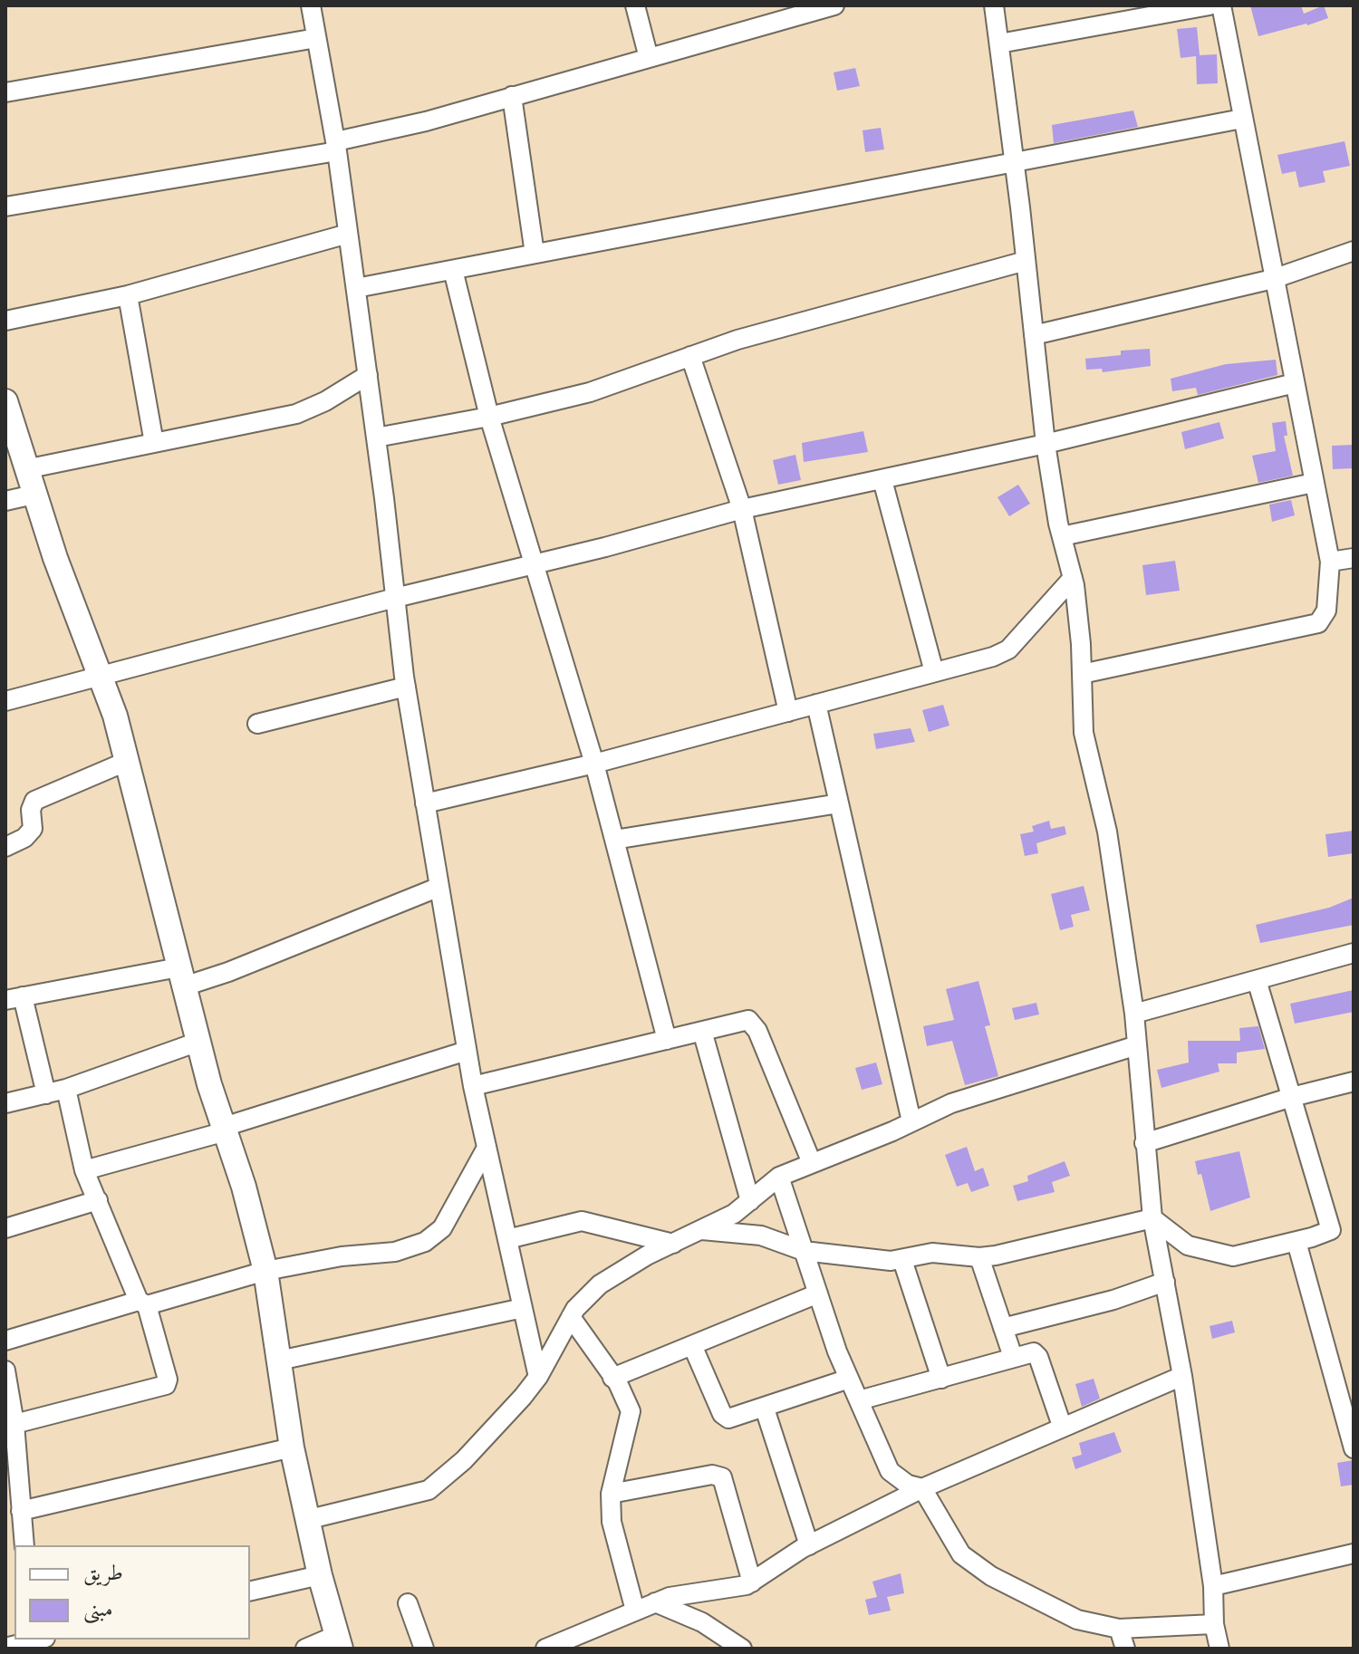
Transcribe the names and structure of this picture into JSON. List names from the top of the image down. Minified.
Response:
{"legend":["طريق","مبنى"]}
